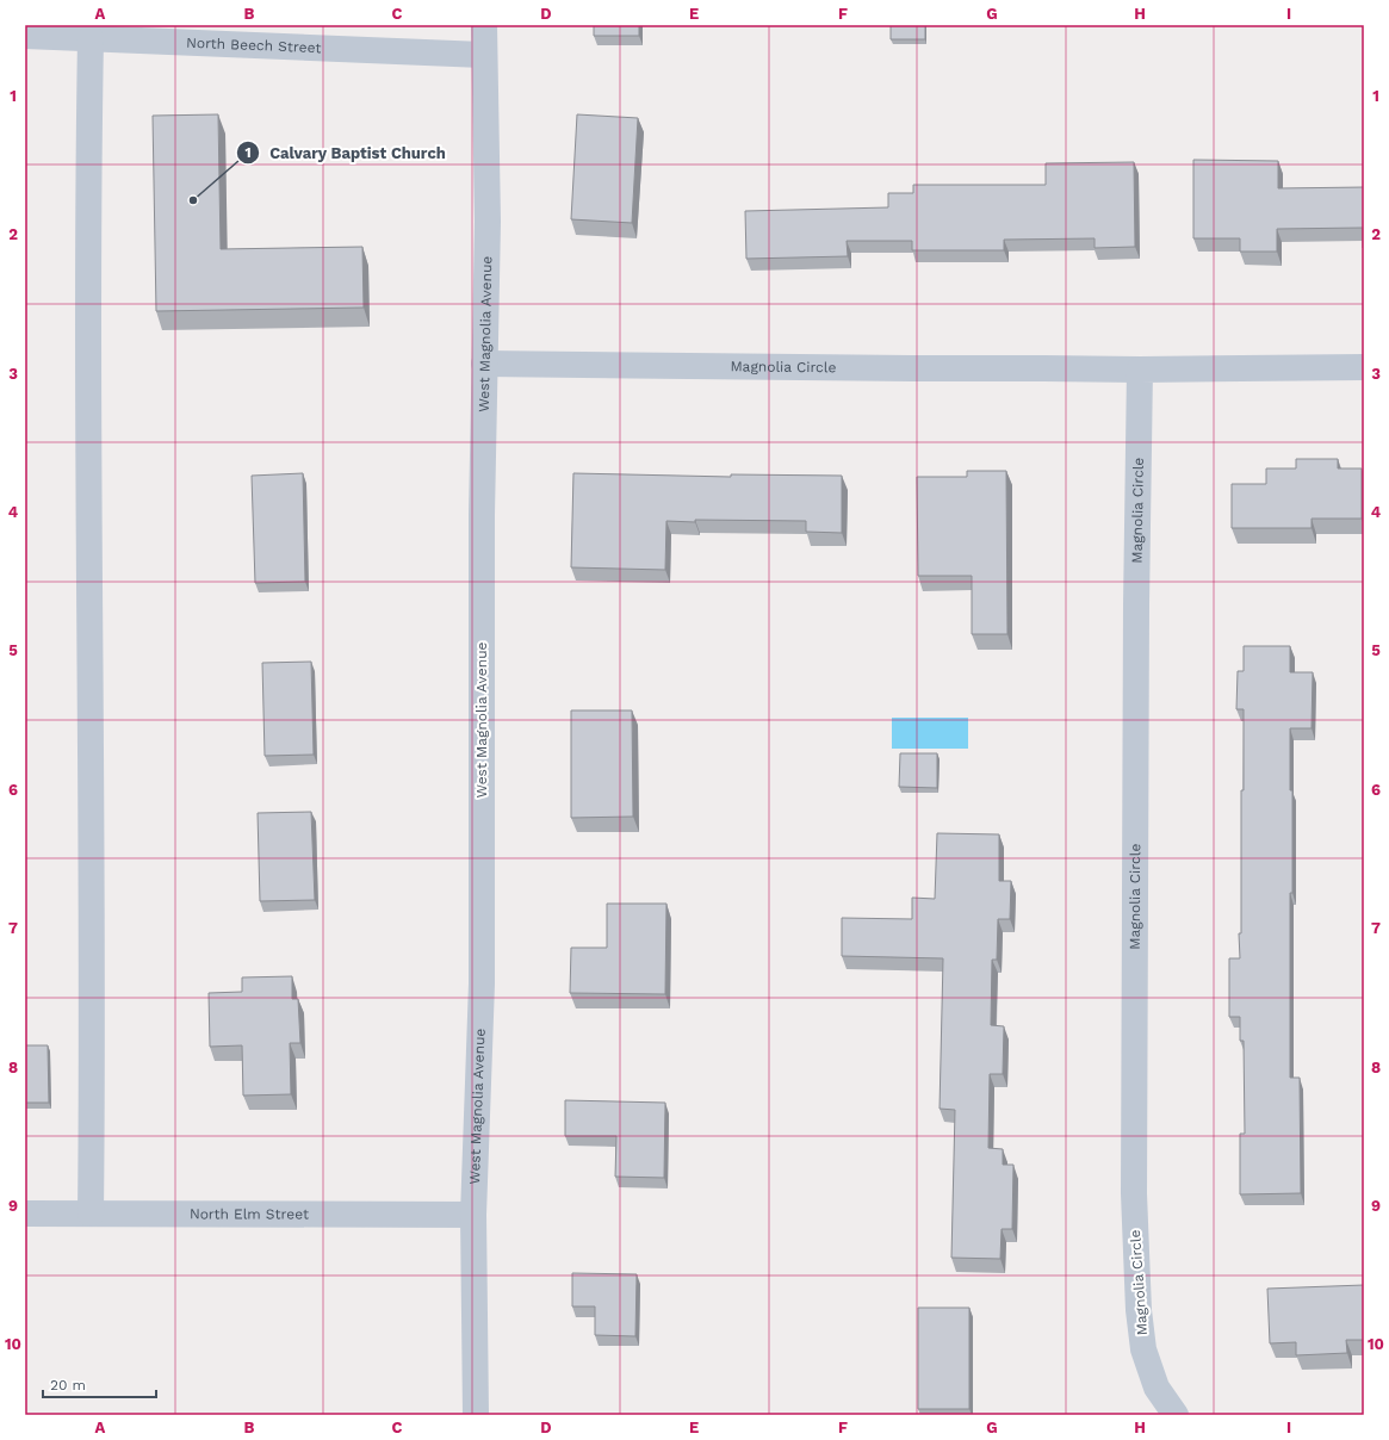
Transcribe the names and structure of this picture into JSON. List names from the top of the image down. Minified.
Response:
{"streets":{"street":["North Beech Street","West Magnolia Avenue","Magnolia Circle","North Elm Street"]},"crossings":[["North Beech Street","West Magnolia Avenue"],["West Magnolia Avenue","Magnolia Circle"],["West Magnolia Avenue","North Elm Street"]],"places":["Calvary Baptist Church"],"scale_bar":"20 m","grid":{"columns":["A","B","C","D","E","F","G","H","I"],"rows":["1","2","3","4","5","6","7","8","9","10"]}}
